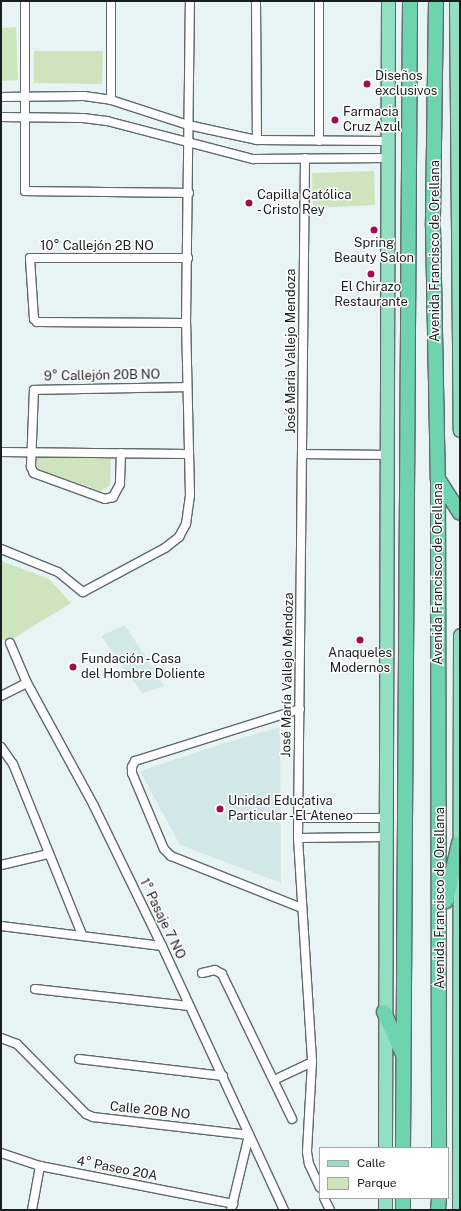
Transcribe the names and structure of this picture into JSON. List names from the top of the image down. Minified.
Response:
{"streets":{"highway":["Avenida Francisco de Orellana"],"street":["10° Callejón 2B NO","José María Vallejo Mendoza","9° Callejón 20B NO","1° Pasaje 7 NO","Calle 20B NO","4° Paseo 20A"]},"crossings":[["1° Pasaje 7 NO","Calle 20B NO"]],"places":["Diseños exclusivos","Farmacia Cruz Azul","Capilla Católica - Cristo Rey","Spring Beauty Salon","El Chirazo Restaurante","Anaqueles Modernos","Fundación - Casa del Hombre Doliente","Unidad Educativa Particular - El Ateneo"],"legend":["Calle","Parque"]}
